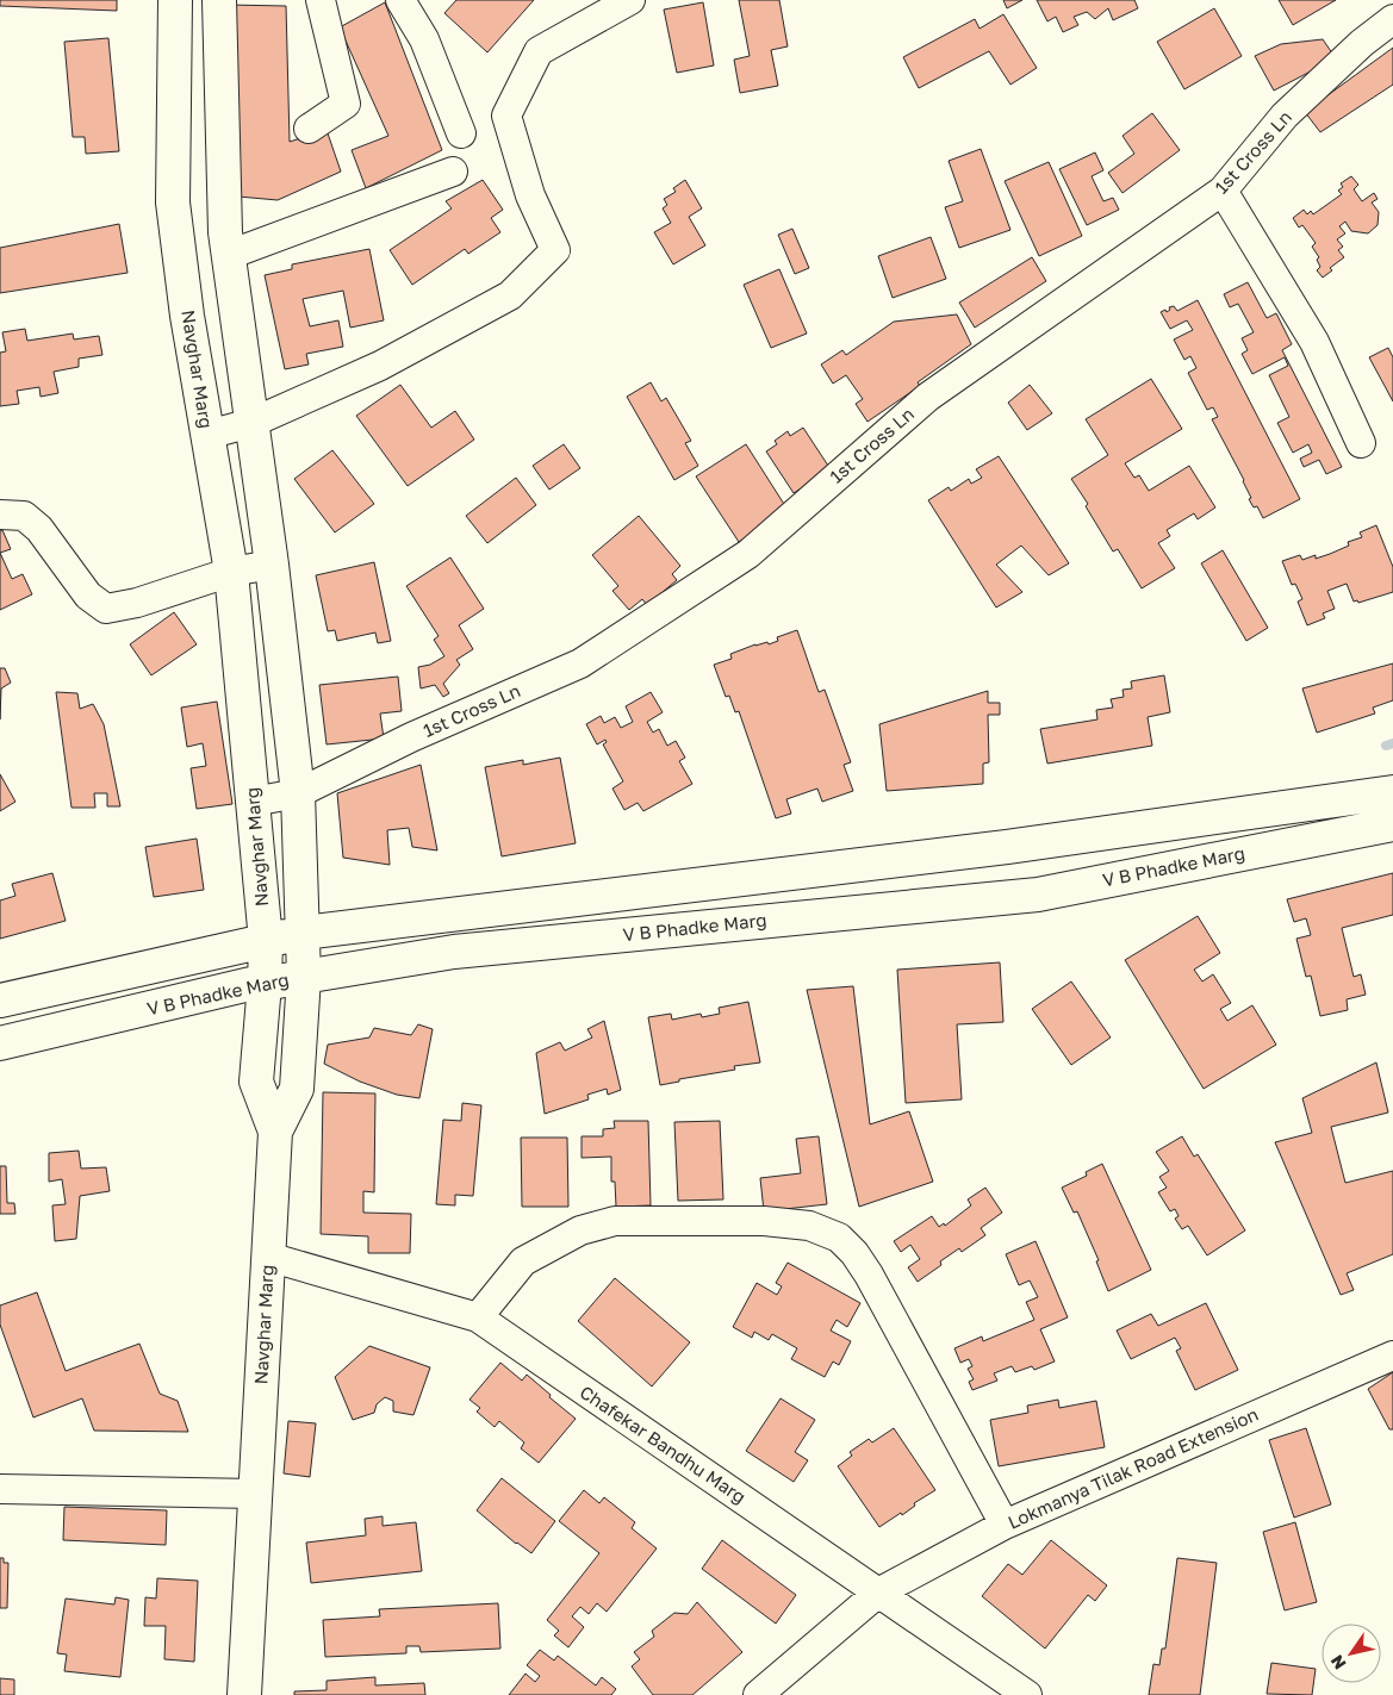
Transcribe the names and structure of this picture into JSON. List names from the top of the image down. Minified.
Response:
{"streets":{"street":["1st Cross Ln","Navghar Marg","V B Phadke Marg","Chafekar Bandhu Marg","Lokmanya Tilak Road Extension"]},"crossings":[["1st Cross Ln","Navghar Marg"],["Navghar Marg","V B Phadke Marg"],["Navghar Marg","Chafekar Bandhu Marg"],["Chafekar Bandhu Marg","Lokmanya Tilak Road Extension"]],"north":"bottom left"}
